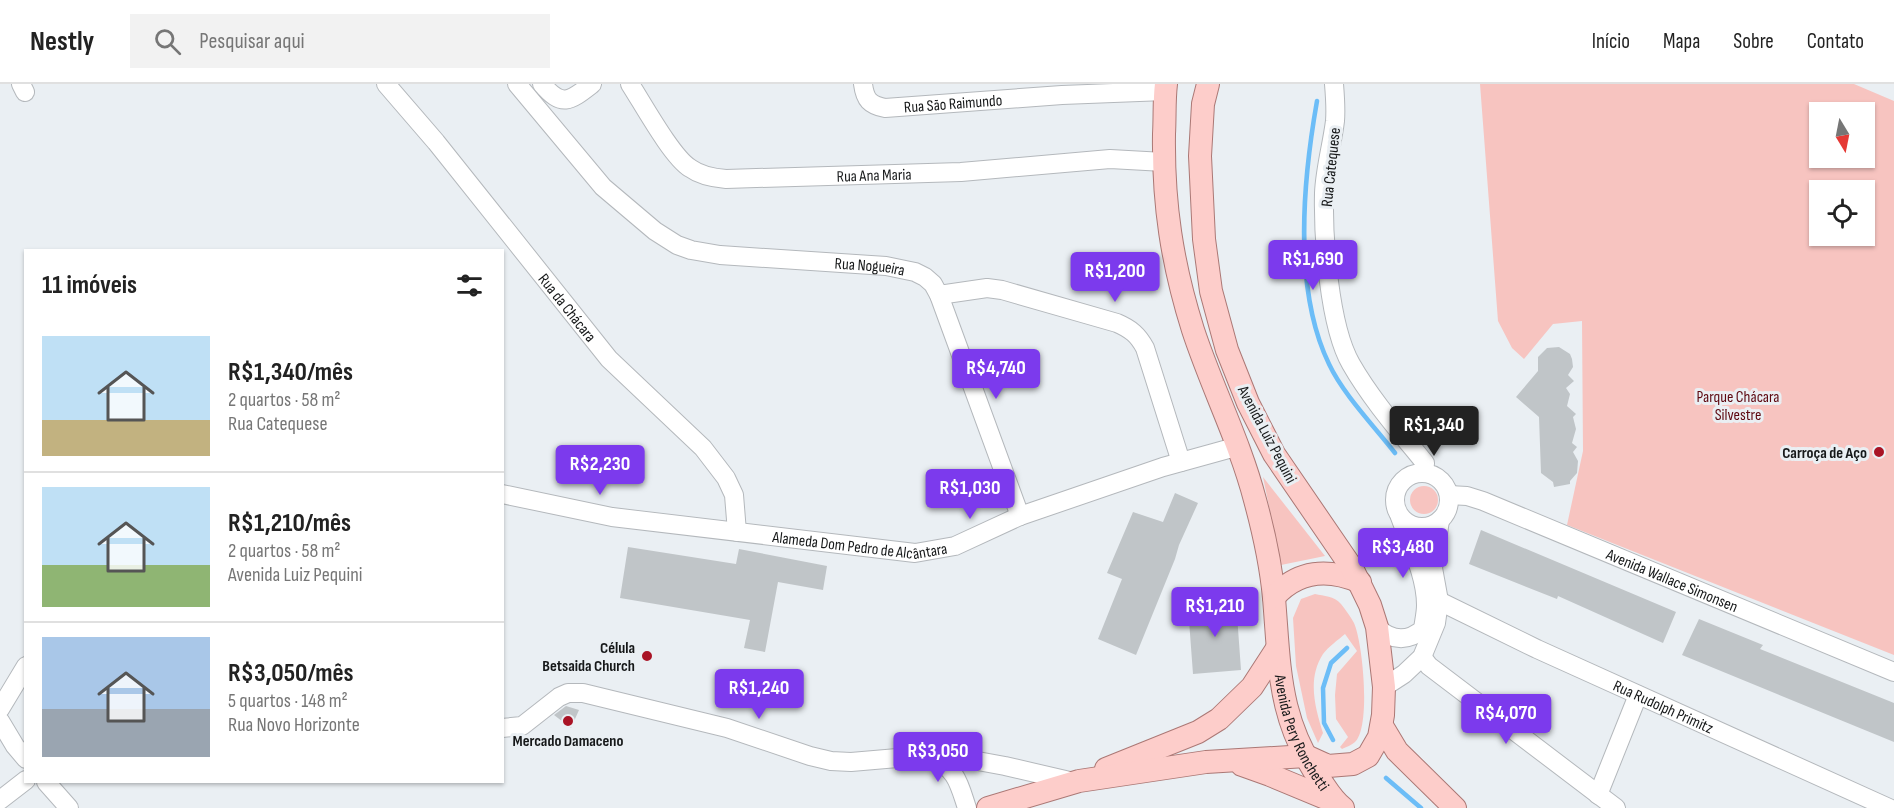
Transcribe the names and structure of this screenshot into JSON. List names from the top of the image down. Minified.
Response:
{"streets":{"main road":["Avenida Luiz Pequini","Avenida Pery Ronchetti"],"street":["Rua São Raimundo","Rua Catequese","Rua Ana Maria","Rua Nogueira","Rua da Chácara","Alameda Dom Pedro de Alcântara","Avenida Wallace Simonsen","Rua Rudolph Primitz"]},"crossings":[["Rua São Raimundo","Avenida Luiz Pequini"],["Rua Catequese","Avenida Wallace Simonsen"],["Rua Ana Maria","Avenida Luiz Pequini"],["Rua da Chácara","Alameda Dom Pedro de Alcântara"],["Avenida Luiz Pequini","Alameda Dom Pedro de Alcântara"],["Avenida Luiz Pequini","Avenida Pery Ronchetti"]],"parks":["Parque Chácara Silvestre"],"places":["Carroça de Aço","Célula Betsaida Church","Mercado Damaceno"],"north":"bottom","page":{"header":"Nestly","search":"Pesquisar aqui","nav":["Início","Mapa","Sobre","Contato"],"price":["R$1,690","R$1,200","R$4,740","R$1,340","R$2,230","R$1,030","R$3,480","R$1,210","R$1,240","R$4,070","R$3,050"],"heading":"11 imóveis","list":[{"name":"R$1,340/mês","note":"2 quartos · 58 m² · Rua Catequese"},{"name":"R$1,210/mês","note":"2 quartos · 58 m² · Avenida Luiz Pequini"},{"name":"R$3,050/mês","note":"5 quartos · 148 m² · Rua Novo Horizonte"}]}}
